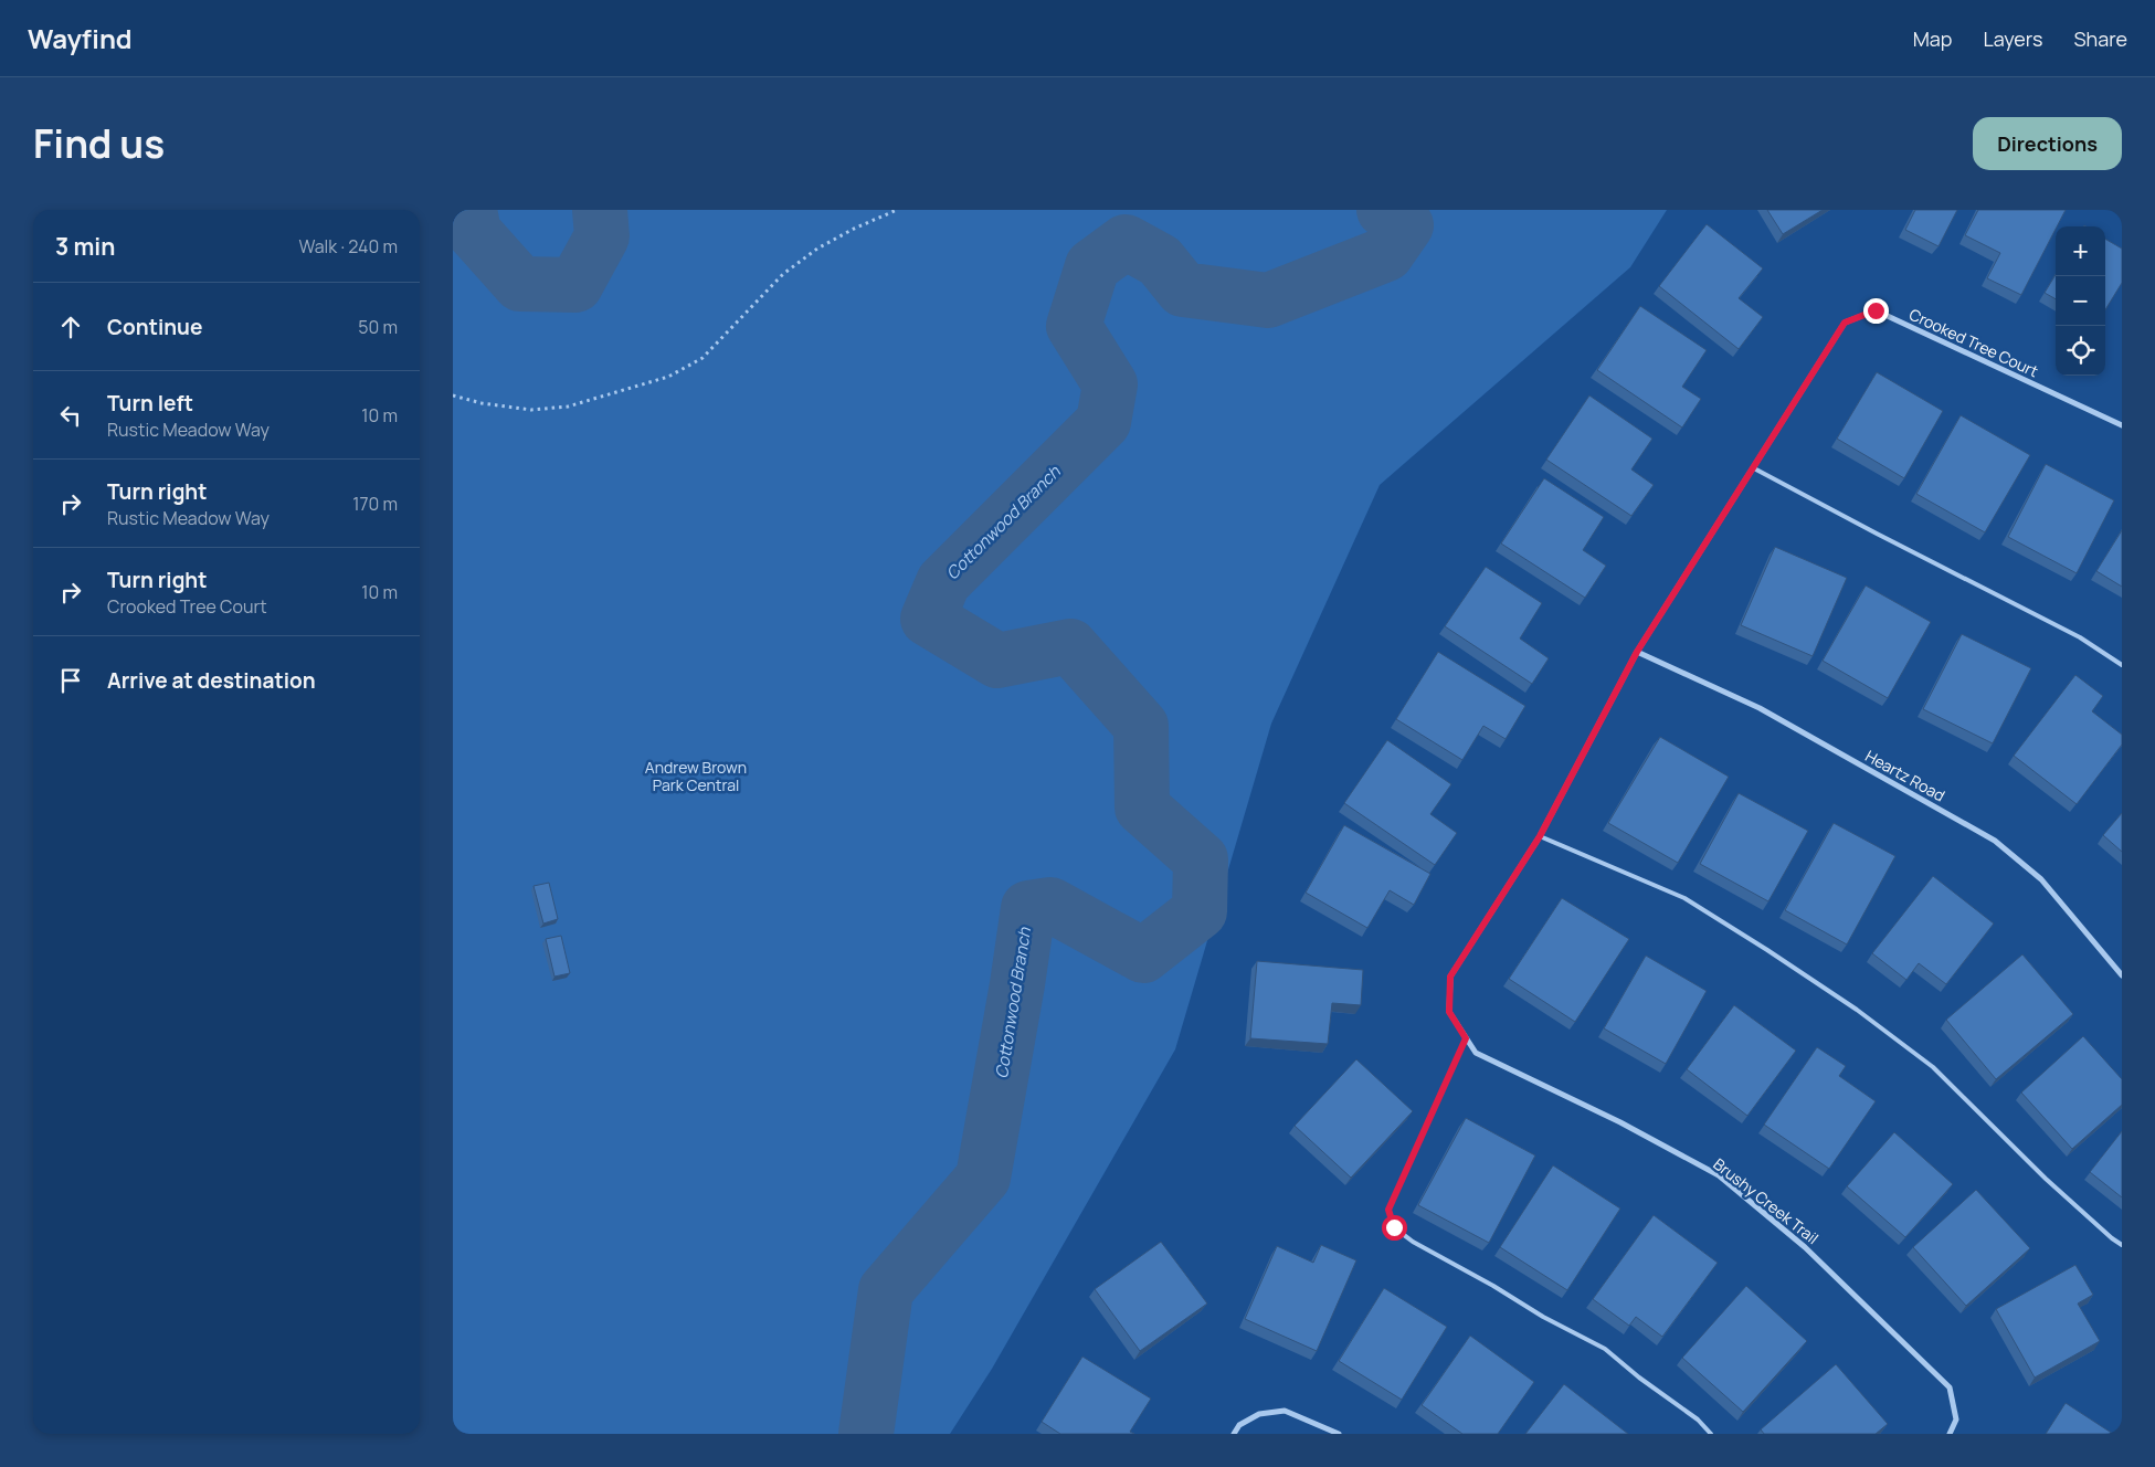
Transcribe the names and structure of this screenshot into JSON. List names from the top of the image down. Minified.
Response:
{"streets":{"street":["Crooked Tree Court","Heartz Road","Brushy Creek Trail"]},"crossings":[["Crooked Tree Court","Brushy Creek Trail"],["Heartz Road","Brushy Creek Trail"]],"water":["Cottonwood Branch"],"parks":["Andrew Brown Park Central"],"page":{"header":"Wayfind","nav":["Map","Layers","Share"],"title":"Find us","buttons":"Directions","heading":["3 min","Walk · 240 m"],"map_buttons":["+","−"],"list":[["Continue","50 m"],["Turn left","Rustic Meadow Way","10 m"],["Turn right","Rustic Meadow Way","170 m"],["Turn right","Crooked Tree Court","10 m"],"Arrive at destination"]}}
